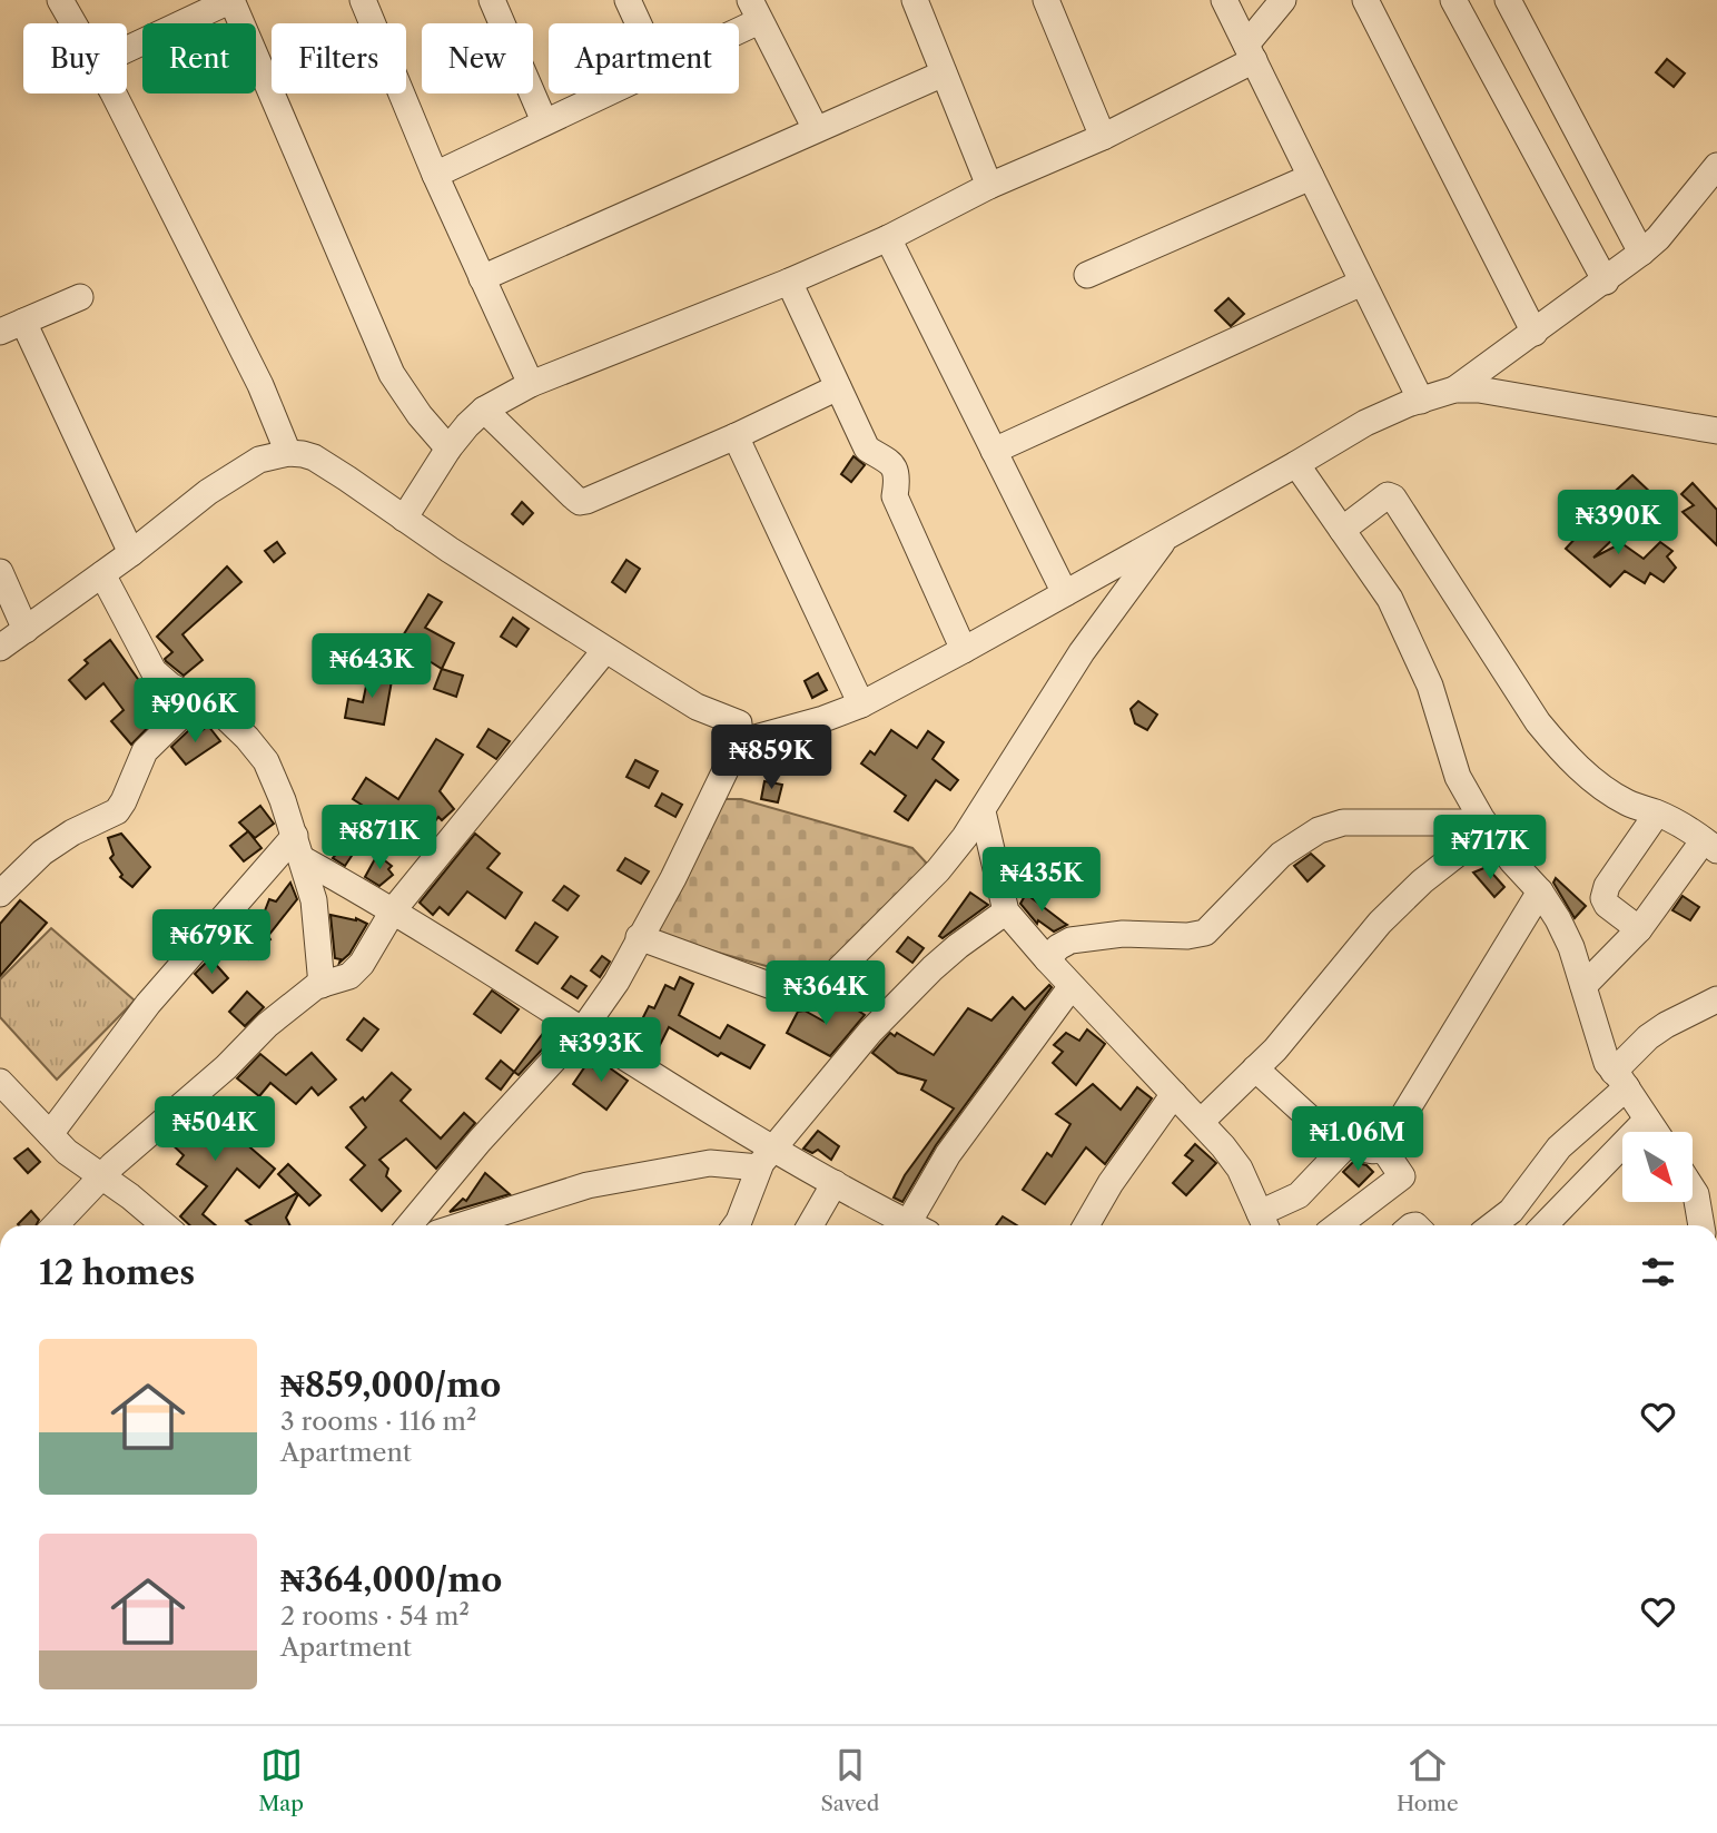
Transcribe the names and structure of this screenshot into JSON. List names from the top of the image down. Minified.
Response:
{"north":"bottom right","page":{"chip":["Buy","Rent","Filters","New","Apartment"],"price":["₦390K","₦643K","₦906K","₦859K","₦871K","₦717K","₦435K","₦679K","₦364K","₦393K","₦504K","₦1.06M"],"heading":"12 homes","list":[{"name":"₦859,000/mo","note":"3 rooms · 116 m² · Apartment"},{"name":"₦364,000/mo","note":"2 rooms · 54 m² · Apartment"}],"tabs":["Map","Saved","Home"]}}
